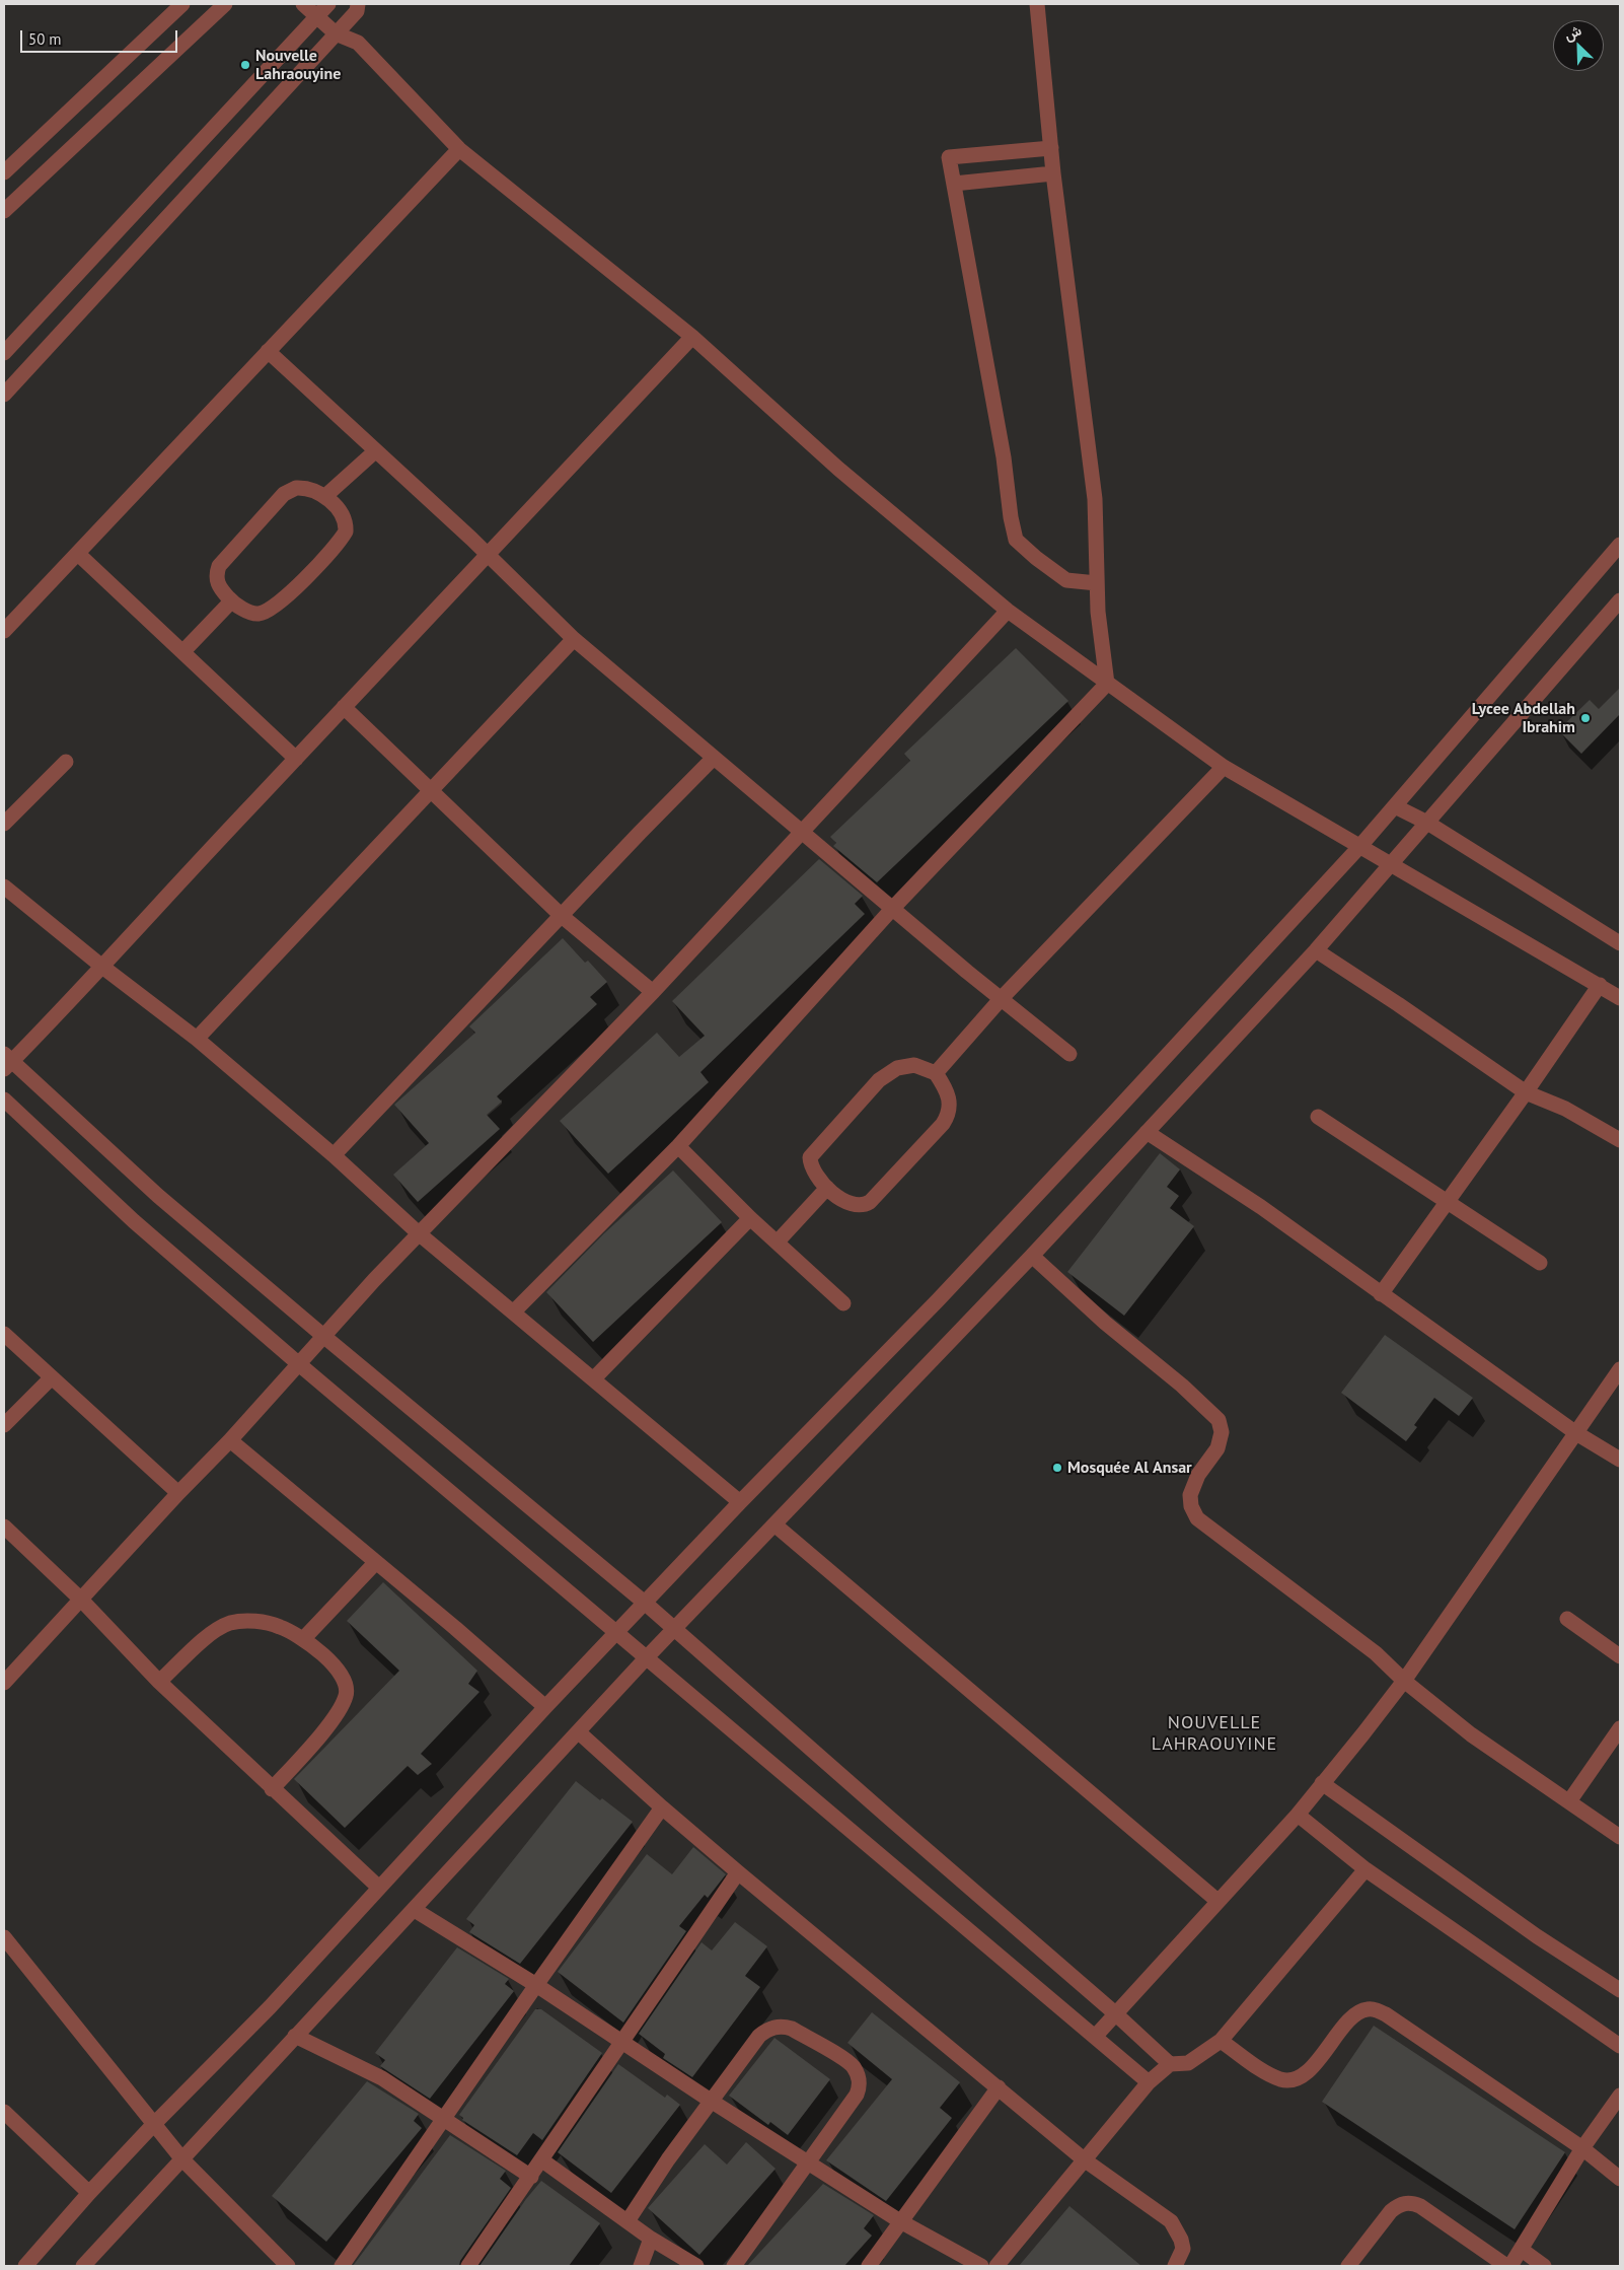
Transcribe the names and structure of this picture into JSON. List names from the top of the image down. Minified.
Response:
{"districts":["NOUVELLE LAHRAOUYINE"],"places":["Nouvelle Lahraouyine","Lycee Abdellah Ibrahim","Mosquée Al Ansar"],"scale_bar":"50 m","north":"top left"}
